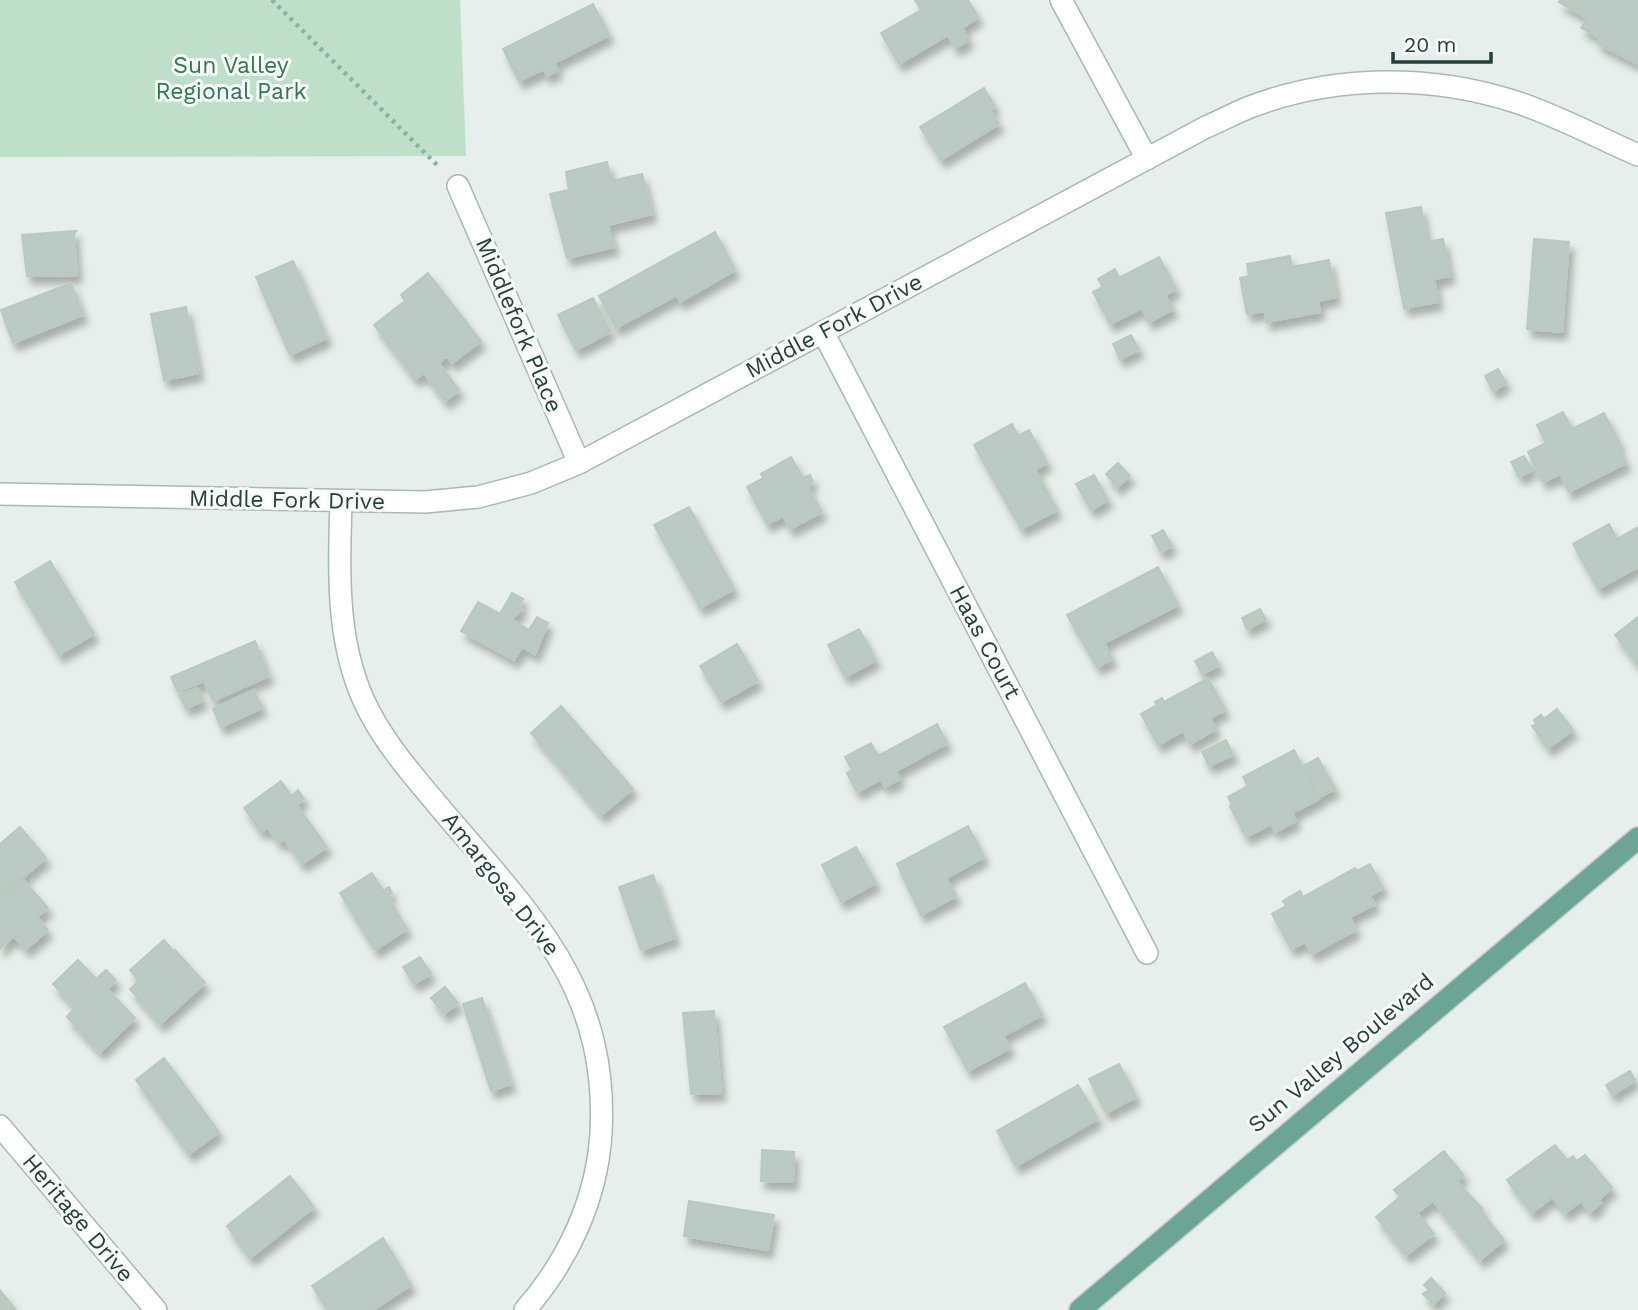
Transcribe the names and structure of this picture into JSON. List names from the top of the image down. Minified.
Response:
{"streets":{"main road":["Sun Valley Boulevard"],"street":["Middlefork Place","Middle Fork Drive","Haas Court","Amargosa Drive","Heritage Drive"]},"crossings":[["Middlefork Place","Middle Fork Drive"],["Middle Fork Drive","Haas Court"],["Middle Fork Drive","Amargosa Drive"]],"parks":["Sun Valley Regional Park"],"scale_bar":"20 m"}
